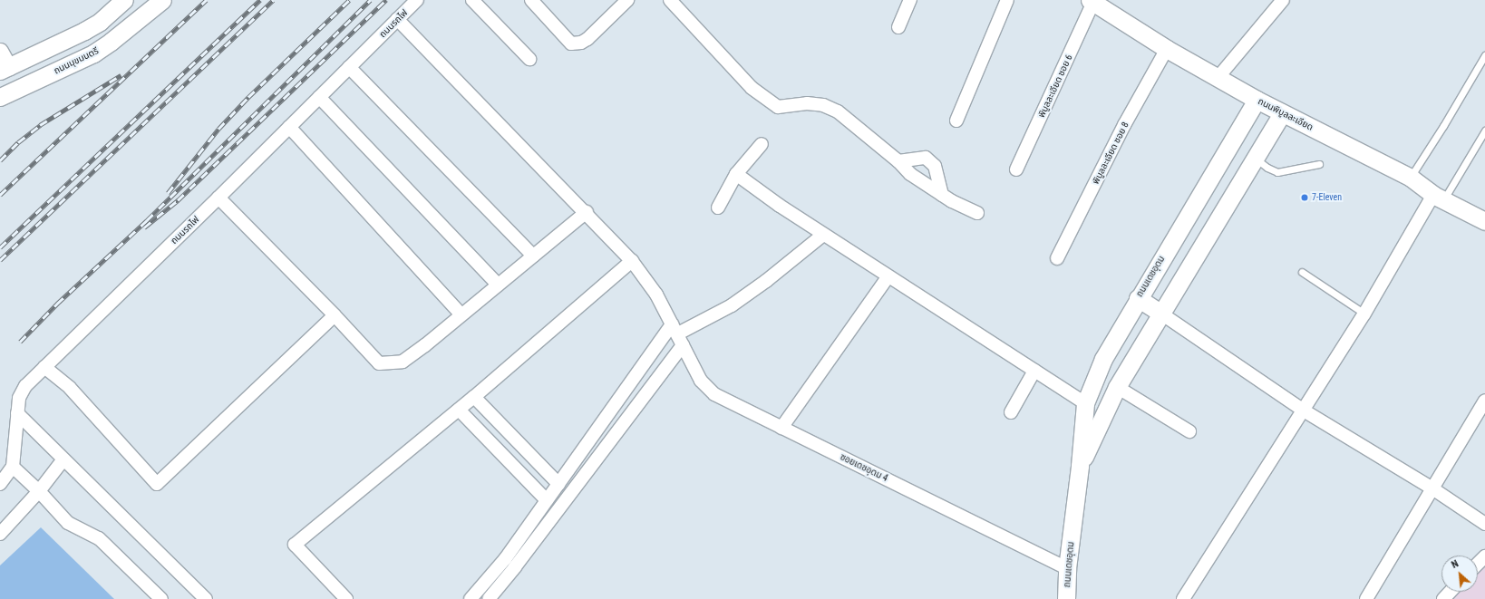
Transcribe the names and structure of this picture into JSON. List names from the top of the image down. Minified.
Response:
{"streets":{"main road":["ถนนมุขมนตรี","ถนนพิบูลละเอียด","ถนนเดชอุดม"],"street":["ถนนรถไฟ","พิบูลละเอียด ซอย 6","พิบูลละเอียด ซอย 8","ซอยเดชอุดม 4"]},"crossings":[["ถนนรถไฟ","ซอยเดชอุดม 4"],["พิบูลละเอียด ซอย 6","ถนนพิบูลละเอียด"],["ถนนพิบูลละเอียด","พิบูลละเอียด ซอย 8"],["ถนนพิบูลละเอียด","ถนนเดชอุดม"],["ถนนเดชอุดม","ซอยเดชอุดม 4"]],"places":["7-Eleven"],"north":"top left"}
